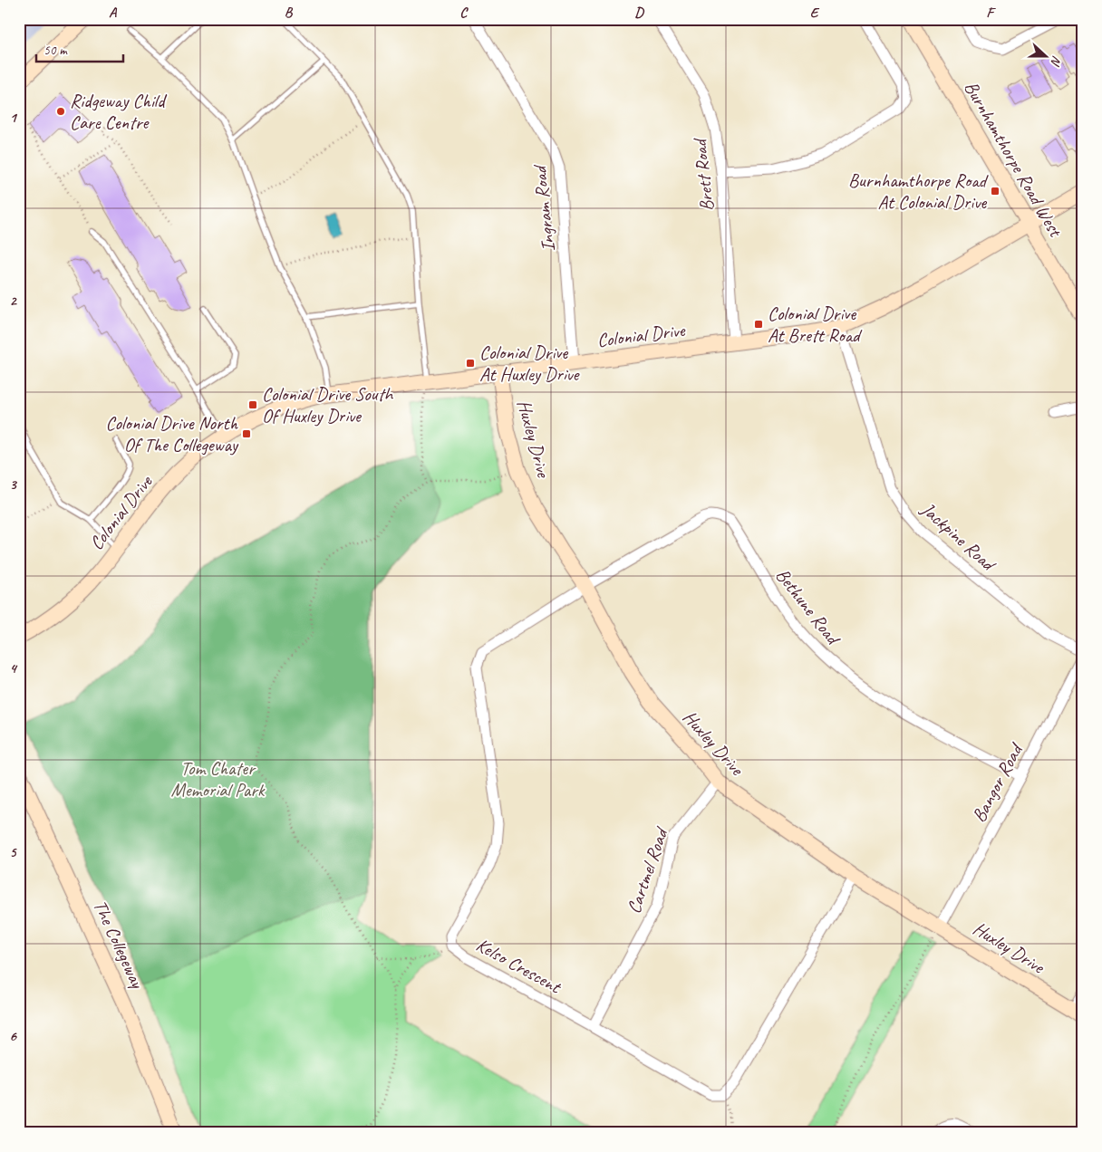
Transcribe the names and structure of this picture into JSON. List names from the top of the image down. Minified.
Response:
{"streets":{"street":["Burnhamthorpe Road West","Brett Road","Ingram Road","Colonial Drive","Huxley Drive","Jackpine Road","Bethune Road","Bangor Road","Cartmel Road","The Collegeway","Kelso Crescent"]},"crossings":[["Burnhamthorpe Road West","Colonial Drive"],["Brett Road","Colonial Drive"],["Ingram Road","Colonial Drive"],["Colonial Drive","Huxley Drive"],["Colonial Drive","Jackpine Road"],["Huxley Drive","Bethune Road"],["Huxley Drive","Bangor Road"],["Huxley Drive","Cartmel Road"],["Huxley Drive","Kelso Crescent"],["Jackpine Road","Bangor Road"],["Bethune Road","Bangor Road"],["Bethune Road","Kelso Crescent"],["Cartmel Road","Kelso Crescent"]],"parks":["Tom Chater Memorial Park"],"places":{"other":["Ridgeway Child Care Centre"],"transit":["Burnhamthorpe Road At Colonial Drive","Colonial Drive At Brett Road","Colonial Drive At Huxley Drive","Colonial Drive South Of Huxley Drive","Colonial Drive North Of The Collegeway"]},"scale_bar":"50 m","north":"right","grid":{"columns":["A","B","C","D","E","F"],"rows":["1","2","3","4","5","6"]}}
